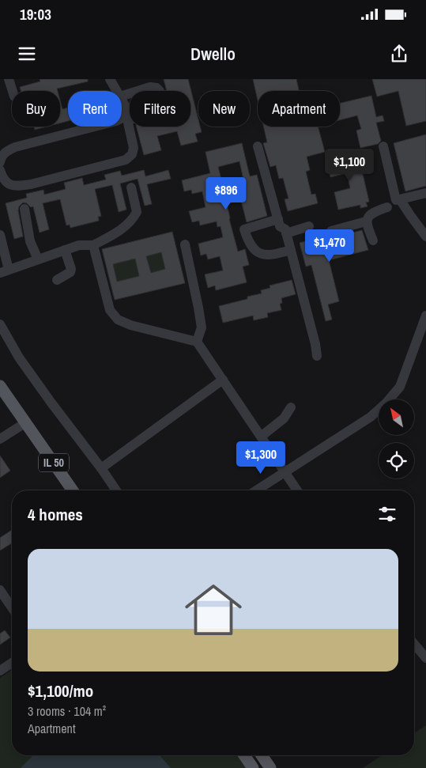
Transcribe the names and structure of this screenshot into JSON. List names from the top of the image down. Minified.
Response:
{"streets":{"main road":["IL 50"]},"north":"top left","page":{"status":"19:03","header":"Dwello","chip":["Buy","Rent","Filters","New","Apartment"],"price":["$1,100","$896","$1,470","$1,300"],"heading":"4 homes","list":[{"name":"$1,100/mo","note":"3 rooms · 104 m² · Apartment"}]}}
